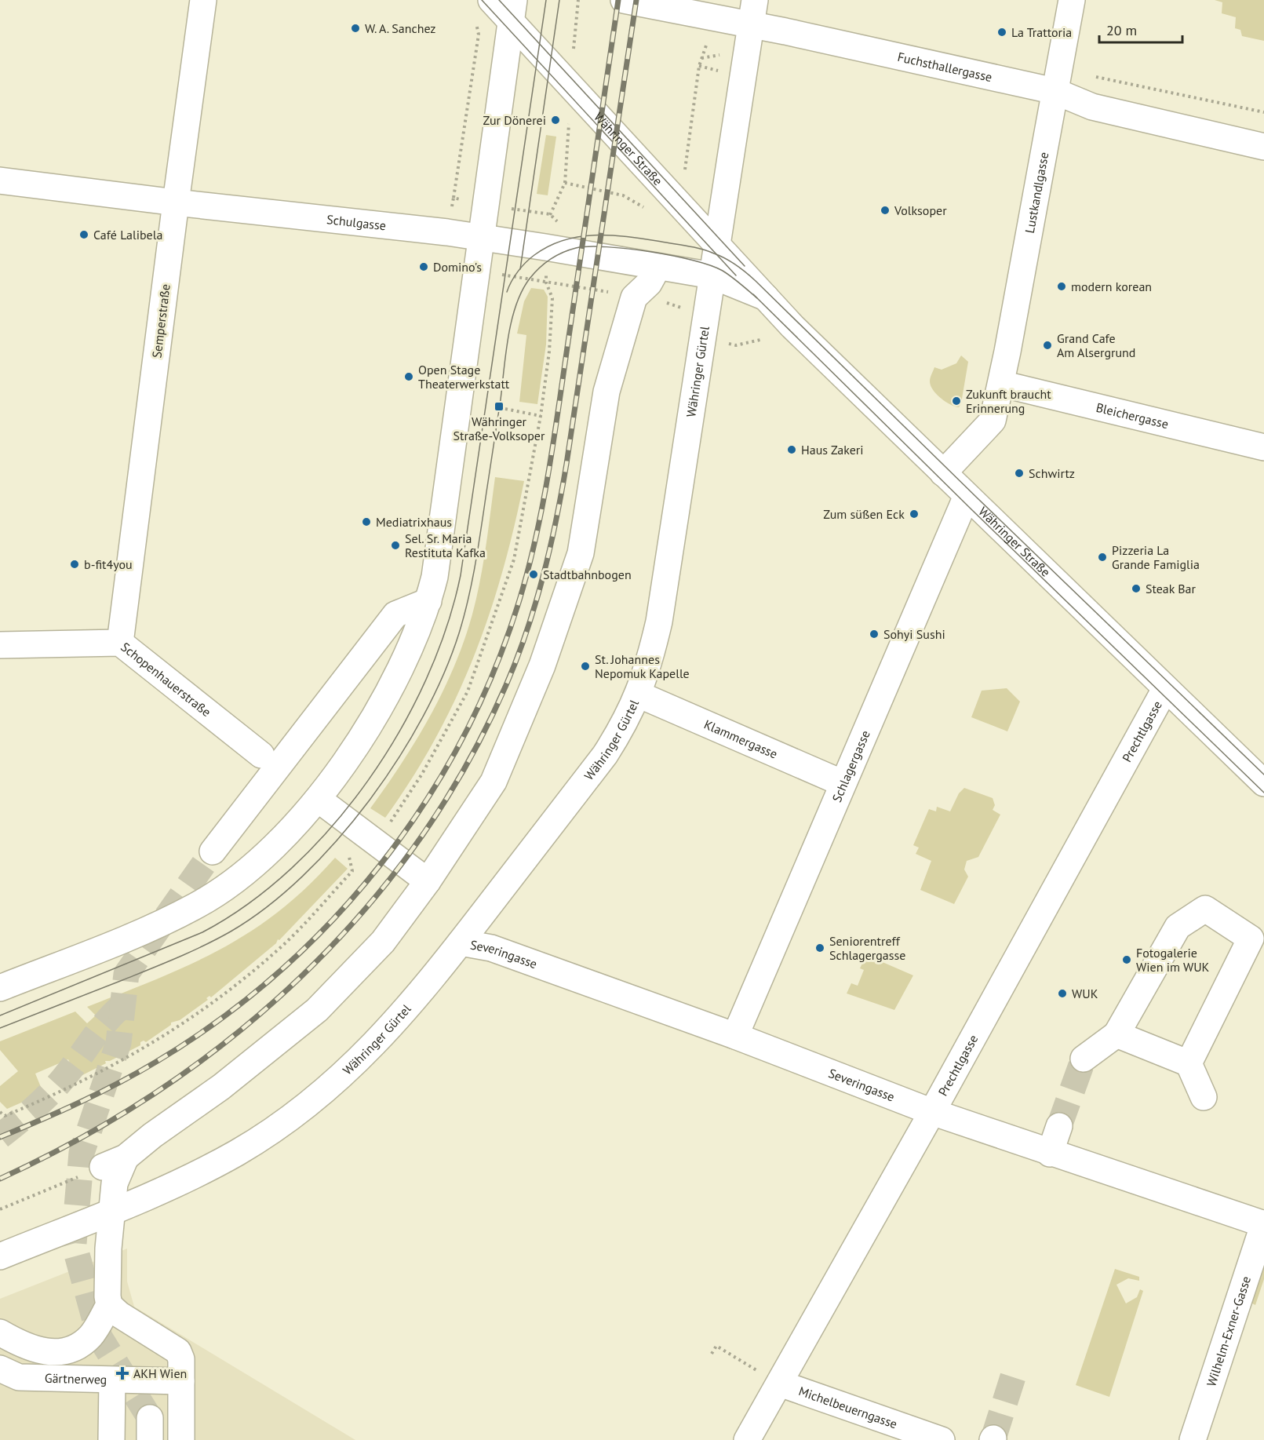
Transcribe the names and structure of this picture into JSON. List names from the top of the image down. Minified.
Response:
{"streets":{"main road":["Fuchsthallergasse","Währinger Straße","Lustkandlgasse","Schulgasse","Semperstraße","Währinger Gürtel","Bleichergasse","Schopenhauerstraße","Prechtlgasse","Klammergasse","Schlagergasse","Severingasse","Wilhelm-Exner-Gasse","Gärtnerweg","Michelbeuerngasse"]},"crossings":[["Fuchsthallergasse","Lustkandlgasse"],["Fuchsthallergasse","Währinger Gürtel"],["Währinger Straße","Lustkandlgasse"],["Währinger Straße","Schulgasse"],["Währinger Straße","Währinger Gürtel"],["Währinger Straße","Prechtlgasse"],["Währinger Straße","Schlagergasse"],["Lustkandlgasse","Bleichergasse"],["Schulgasse","Semperstraße"],["Schulgasse","Währinger Gürtel"],["Semperstraße","Schopenhauerstraße"],["Währinger Gürtel","Klammergasse"],["Währinger Gürtel","Severingasse"],["Prechtlgasse","Severingasse"],["Prechtlgasse","Michelbeuerngasse"],["Klammergasse","Schlagergasse"],["Schlagergasse","Severingasse"],["Severingasse","Wilhelm-Exner-Gasse"]],"places":{"other":["W. A. Sanchez","La Trattoria","Zur Dönerei","Volksoper","Café Lalibela","Domino's","modern korean","Grand Cafe Am Alsergrund","Open Stage Theaterwerkstatt","Zukunft braucht Erinnerung","Haus Zakeri","Schwirtz","Zum süßen Eck","Mediatrixhaus","Sel. Sr. Maria Restituta Kafka","Pizzeria La Grande Famiglia","b-fit4you","Stadtbahnbogen","Steak Bar","Sohyi Sushi","St. Johannes Nepomuk Kapelle","Seniorentreff Schlagergasse","Fotogalerie Wien im WUK","WUK"],"transit":["Währinger Straße-Volksoper"],"health":["AKH Wien"]},"scale_bar":"20 m"}
